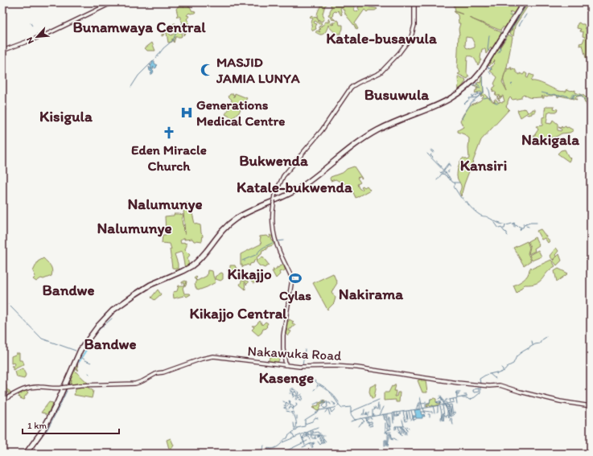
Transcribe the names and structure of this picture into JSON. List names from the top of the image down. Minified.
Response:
{"streets":{"main road":["Nakawuka Road"]},"districts":["Bunamwaya Central","Katale-busawula","Busuwula","Kisigula","Nakigala","Bukwenda","Kansiri","Katale-bukwenda","Nalumunye","Nalumunye","Kikajjo","Bandwe","Nakirama","Kikajjo Central","Bandwe","Kasenge"],"places":{"mosque":["MASJID JAMIA LUNYA"],"hospital":["Generations Medical Centre"],"church":["Eden Miracle Church"],"sports":["Cylas"]},"scale_bar":"1 km","north":"bottom left"}
